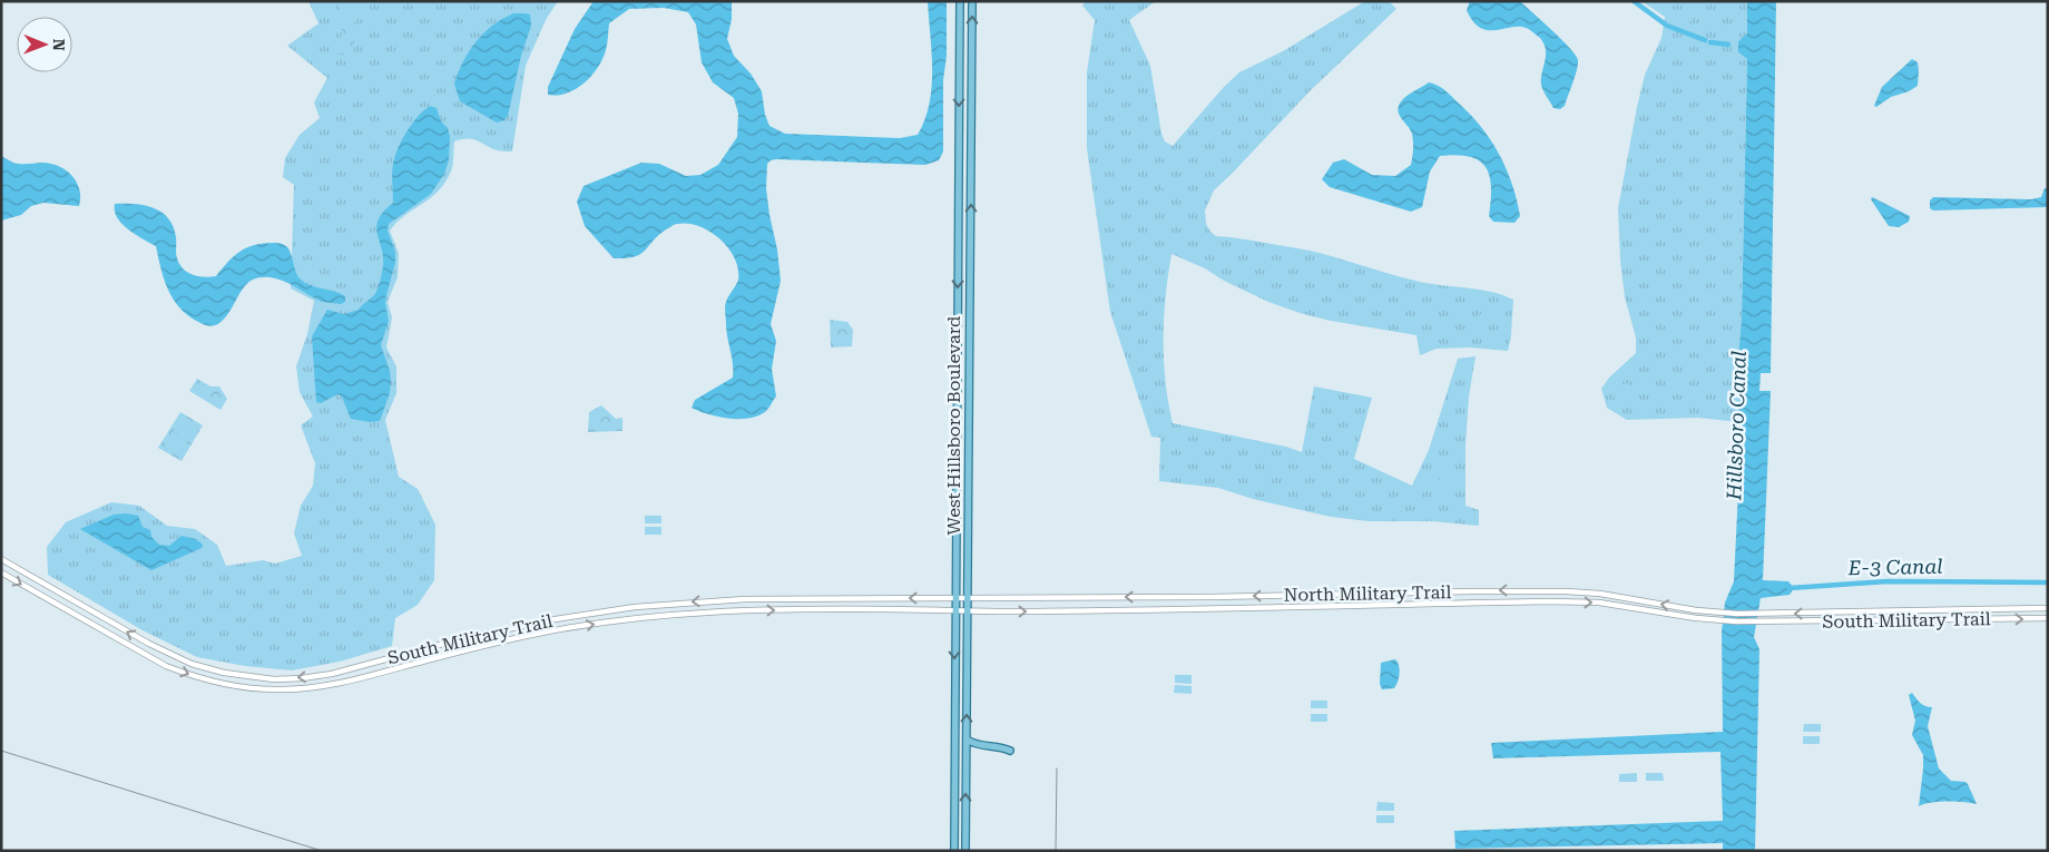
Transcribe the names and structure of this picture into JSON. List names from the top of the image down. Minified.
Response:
{"streets":{"main road":["West Hillsboro Boulevard"],"street":["North Military Trail","South Military Trail"]},"crossings":[["West Hillsboro Boulevard","North Military Trail"],["West Hillsboro Boulevard","South Military Trail"],["North Military Trail","South Military Trail"]],"water":["Hillsboro Canal","E-3 Canal"],"north":"right"}
